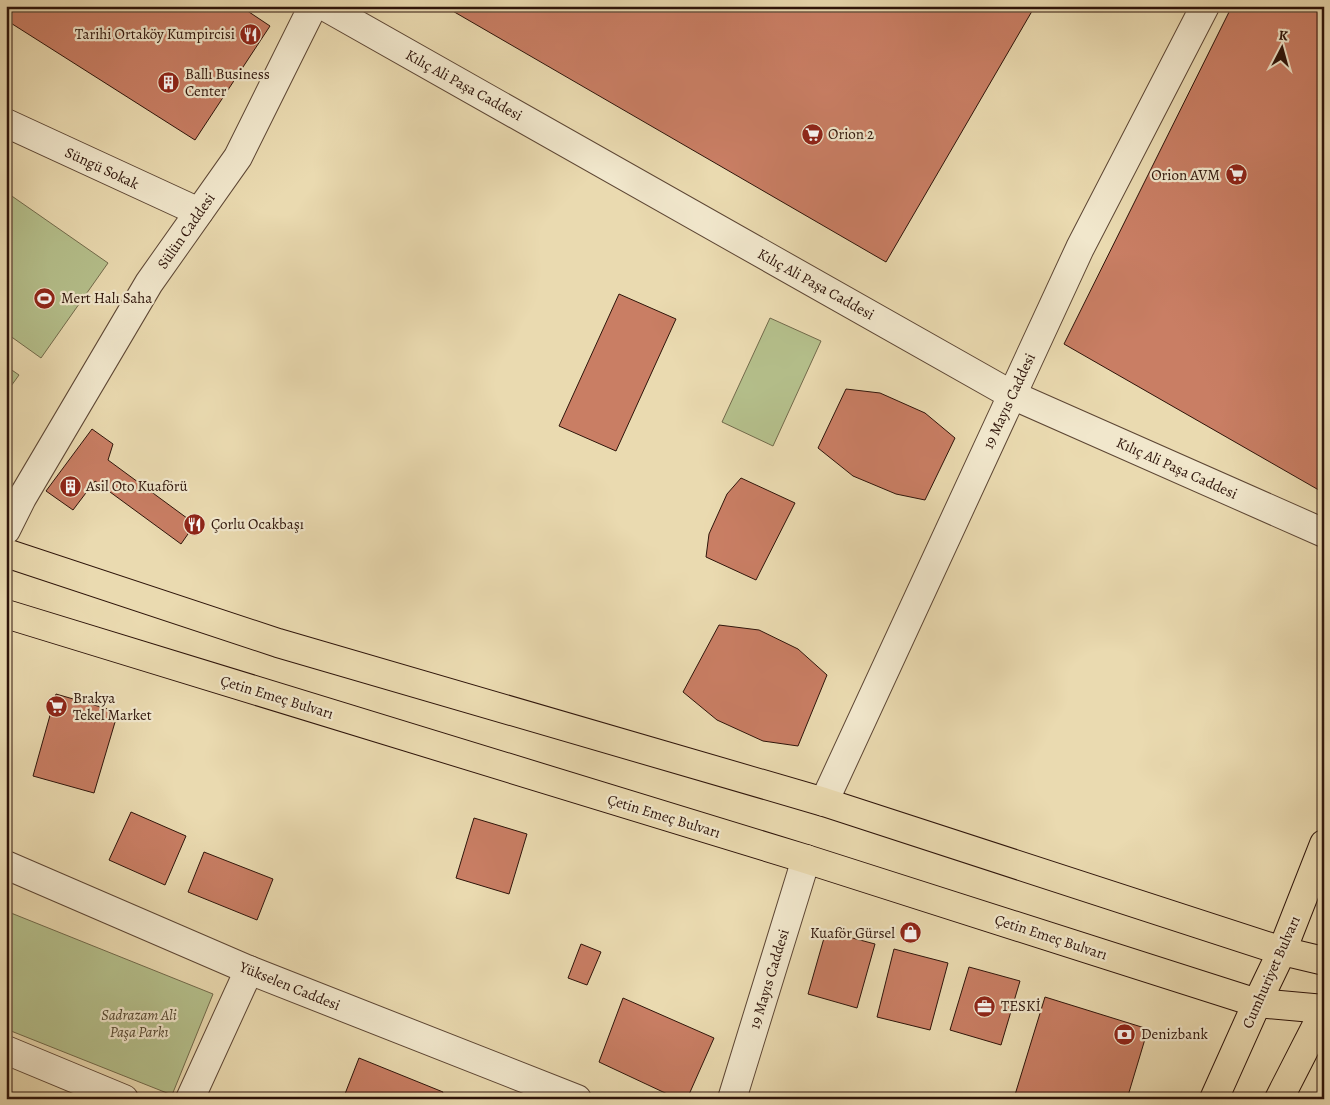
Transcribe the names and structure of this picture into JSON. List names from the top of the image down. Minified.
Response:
{"streets":{"main road":["Çetin Emeç Bulvarı","Cumhuriyet Bulvarı"],"street":["Kılıç Ali Paşa Caddesi","Süngü Sokak","Sülün Caddesi","19 Mayıs Caddesi","Yükselen Caddesi"]},"crossings":[["Kılıç Ali Paşa Caddesi","19 Mayıs Caddesi"],["Süngü Sokak","Sülün Caddesi"],["19 Mayıs Caddesi","Çetin Emeç Bulvarı"],["Çetin Emeç Bulvarı","Cumhuriyet Bulvarı"]],"parks":["Sadrazam Ali Paşa Parkı"],"places":{"restaurant":["Tarihi Ortaköy Kumpircisi","Çorlu Ocakbaşı"],"building":["Ballı Business Center","Asil Oto Kuaförü"],"supermarket":["Orion 2","Orion AVM","Brakya Tekel Market"],"sports":["Mert Halı Saha"],"shop":["Kuaför Gürsel"],"office":["TESKİ"],"bank":["Denizbank"]},"north":"top"}
